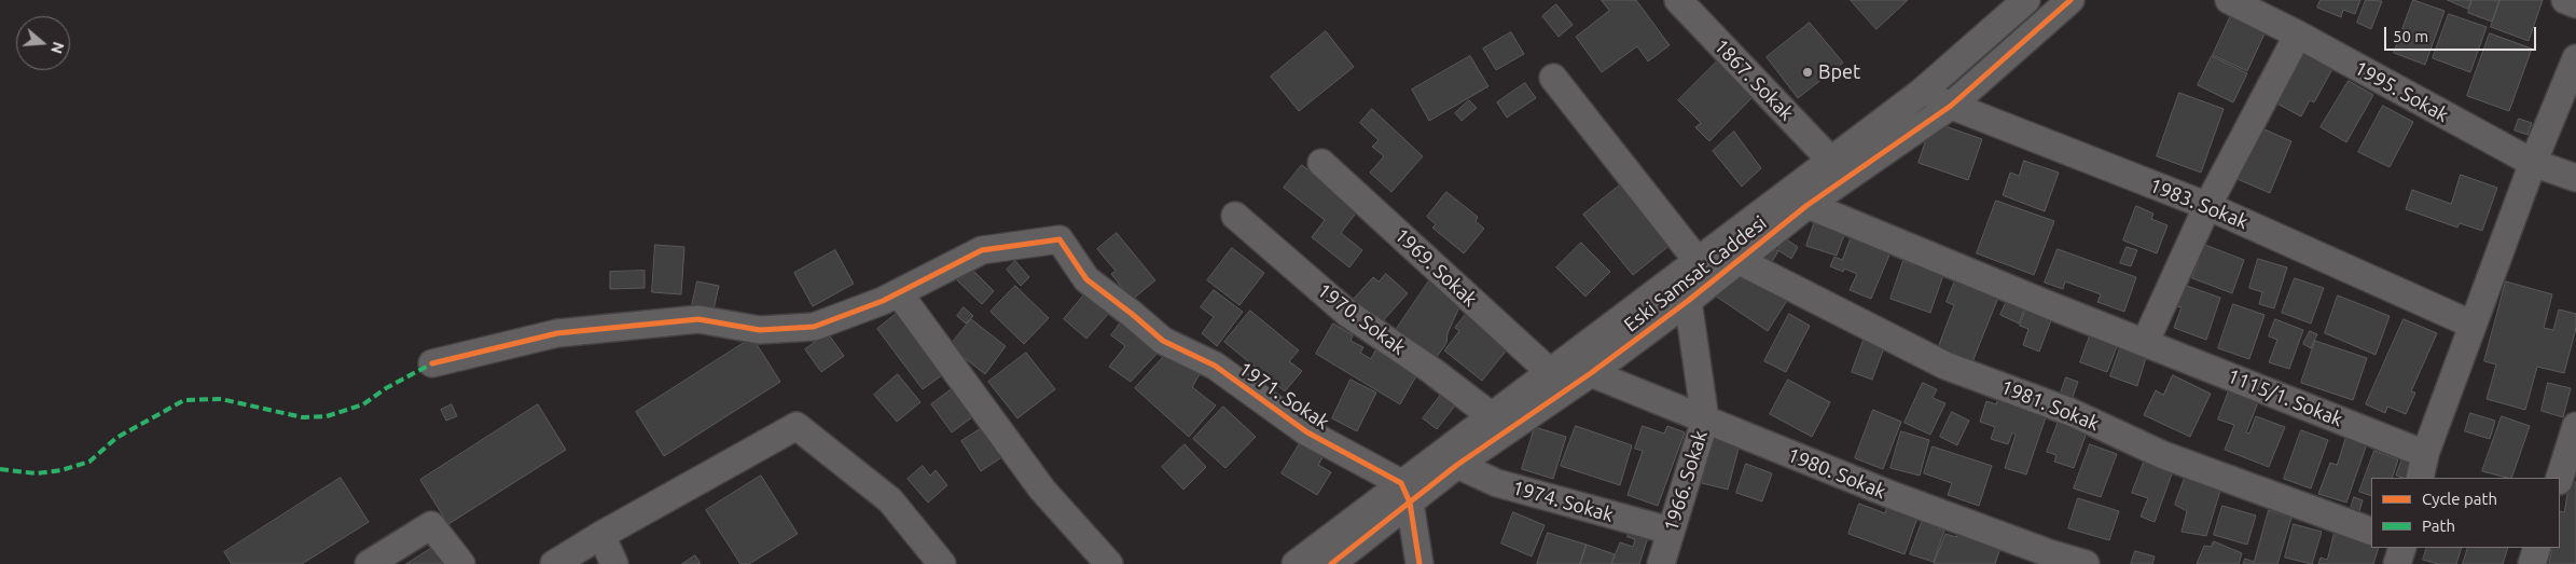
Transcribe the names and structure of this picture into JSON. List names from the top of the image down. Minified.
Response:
{"streets":{"street":["1867. Sokak","1995. Sokak","1983. Sokak","1969. Sokak","Eski Samsat Caddesi","1970. Sokak","1971. Sokak","1115/1. Sokak","1981. Sokak","1980. Sokak","1966. Sokak","1974. Sokak"]},"crossings":[["1867. Sokak","Eski Samsat Caddesi"],["1983. Sokak","Eski Samsat Caddesi"],["1969. Sokak","Eski Samsat Caddesi"],["Eski Samsat Caddesi","1970. Sokak"],["Eski Samsat Caddesi","1971. Sokak"],["Eski Samsat Caddesi","1115/1. Sokak"],["Eski Samsat Caddesi","1981. Sokak"],["Eski Samsat Caddesi","1980. Sokak"],["Eski Samsat Caddesi","1966. Sokak"],["Eski Samsat Caddesi","1974. Sokak"],["1980. Sokak","1966. Sokak"],["1966. Sokak","1974. Sokak"]],"places":["Bpet"],"legend":["Cycle path","Path"],"scale_bar":"50 m","north":"right"}
